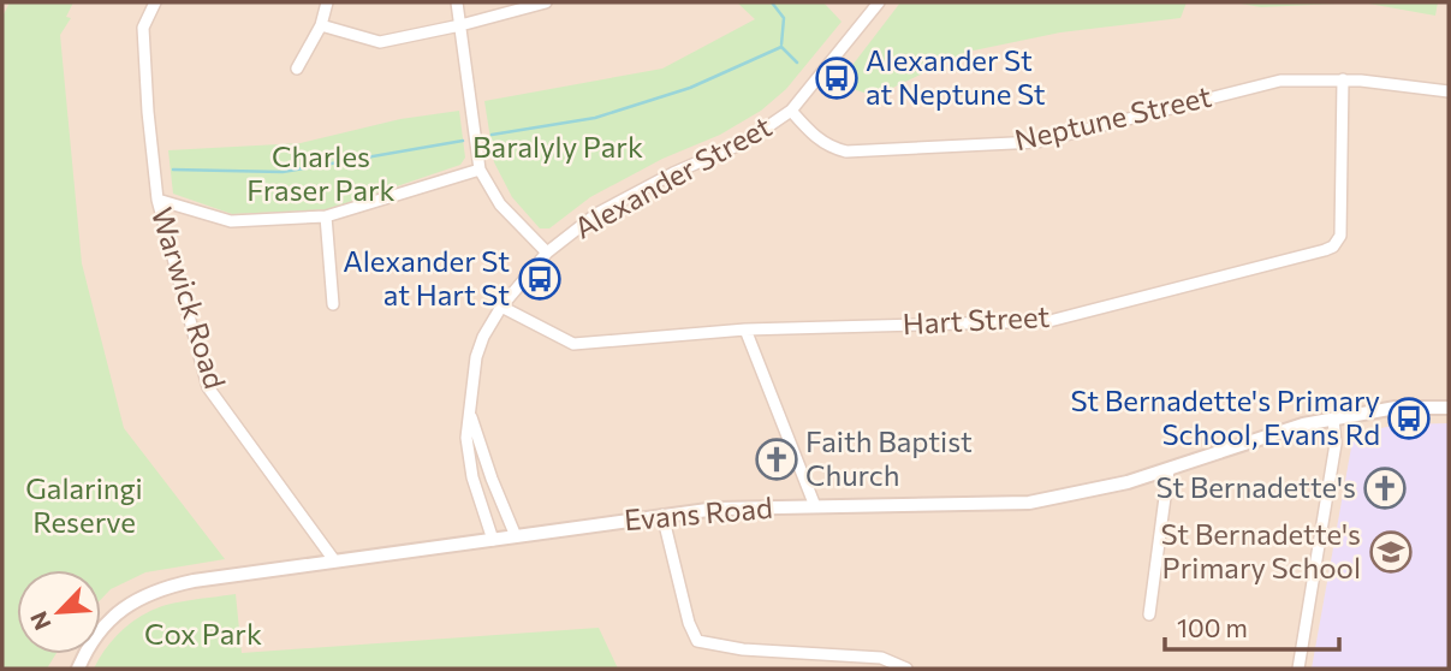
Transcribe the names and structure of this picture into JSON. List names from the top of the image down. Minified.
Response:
{"streets":{"street":["Neptune Street","Alexander Street","Warwick Road","Hart Street","Evans Road"]},"crossings":[["Neptune Street","Alexander Street"],["Neptune Street","Hart Street"],["Alexander Street","Hart Street"],["Alexander Street","Evans Road"],["Warwick Road","Evans Road"]],"parks":["Baralyly Park","Charles Fraser Park","Galaringi Reserve","Cox Park"],"places":{"bus stop":["Alexander St at Neptune St","Alexander St at Hart St","St Bernadette's Primary School, Evans Rd"],"church":["Faith Baptist Church","St Bernadette's"],"school or university":["St Bernadette's Primary School"]},"scale_bar":"100 m","north":"bottom left"}
